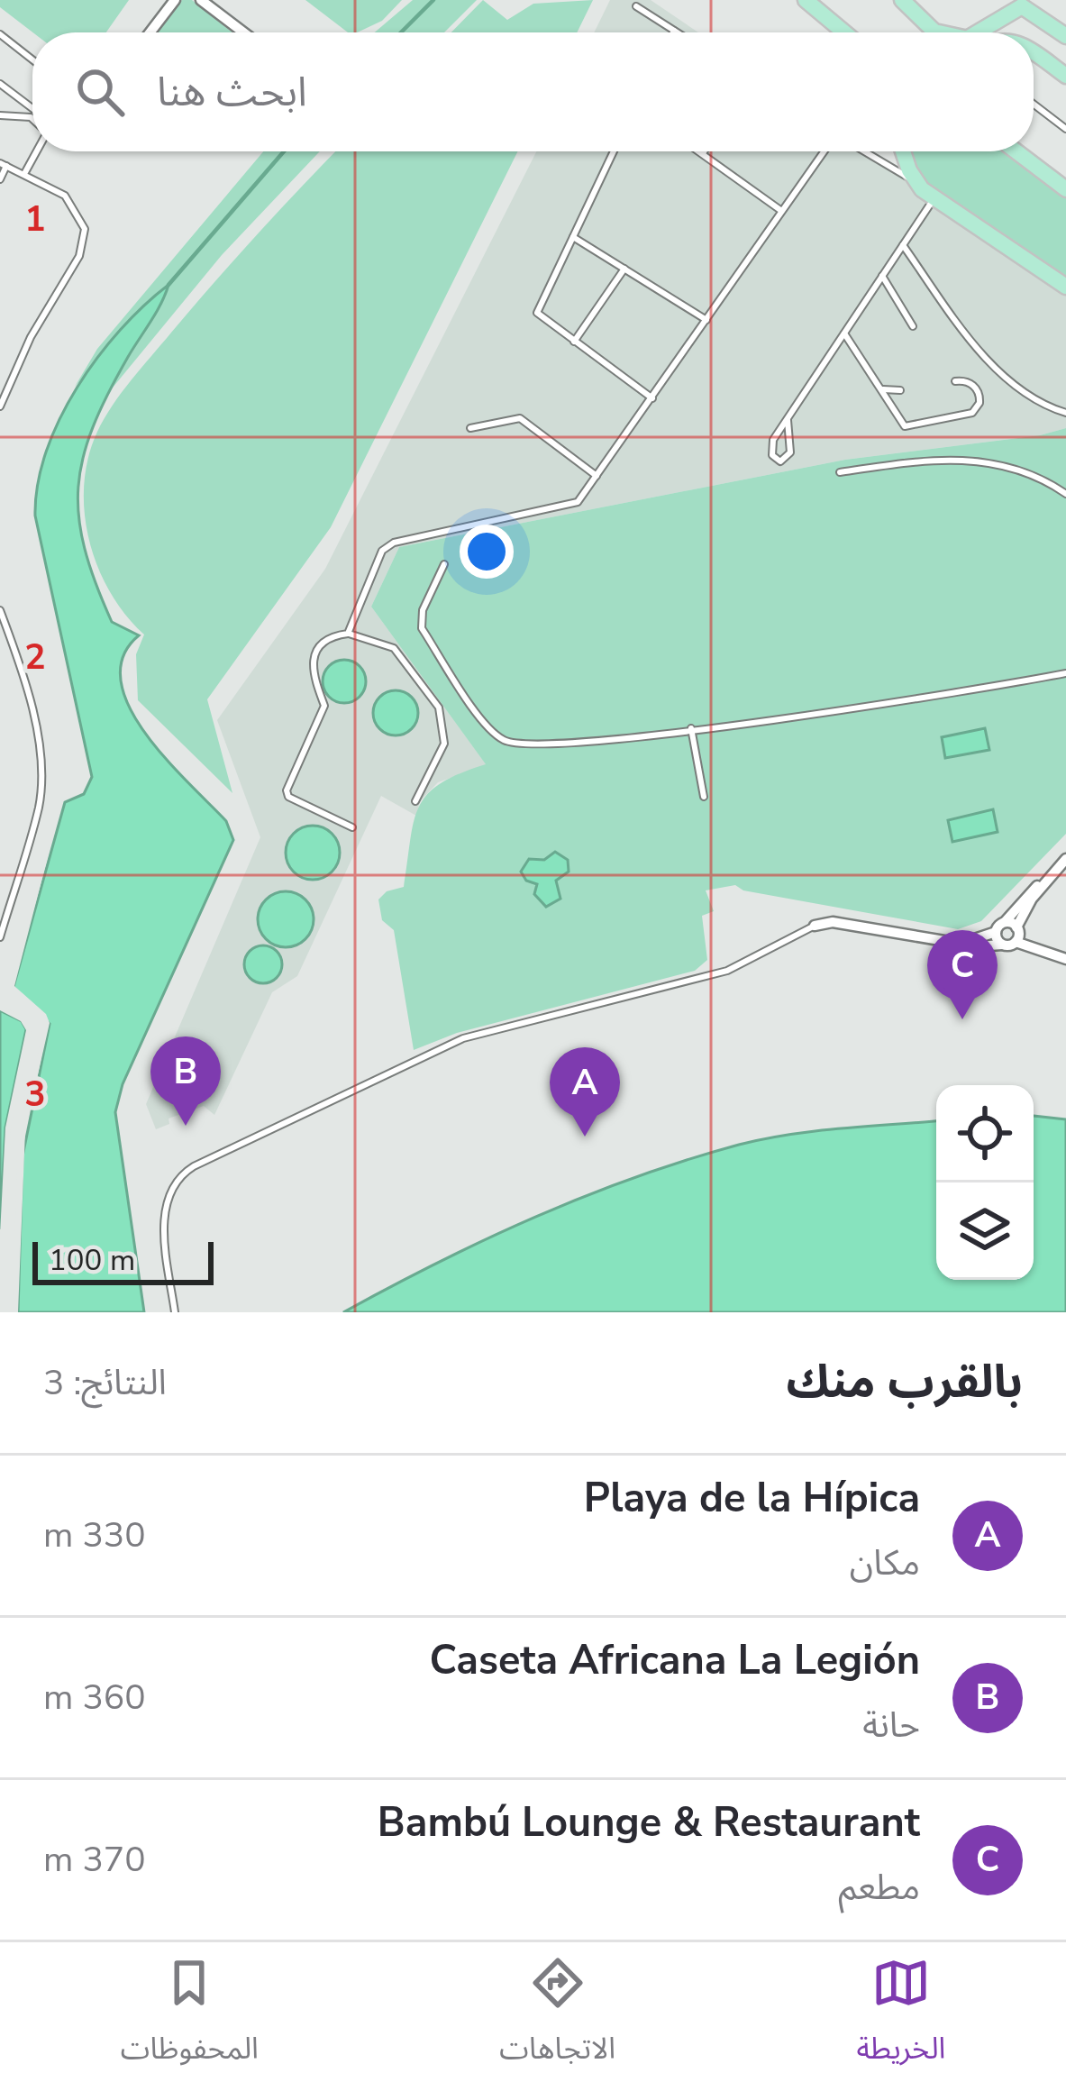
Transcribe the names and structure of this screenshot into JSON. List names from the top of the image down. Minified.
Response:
{"scale_bar":"100 m","page":{"search":"ابحث هنا","pins":["C","B","A"],"scale":"100 m","heading":["بالقرب منك","النتائج: 3"],"list":[{"mark":"A","name":"Playa de la Hípica","note":"مكان","value":"330 m"},{"mark":"B","name":"Caseta Africana La Legión","note":"حانة","value":"360 m"},{"mark":"C","name":"Bambú Lounge & Restaurant","note":"مطعم","value":"370 m"}],"nav":["الخريطة","الاتجاهات","المحفوظات"]},"grid":{"rows":["1","2","3"]}}
